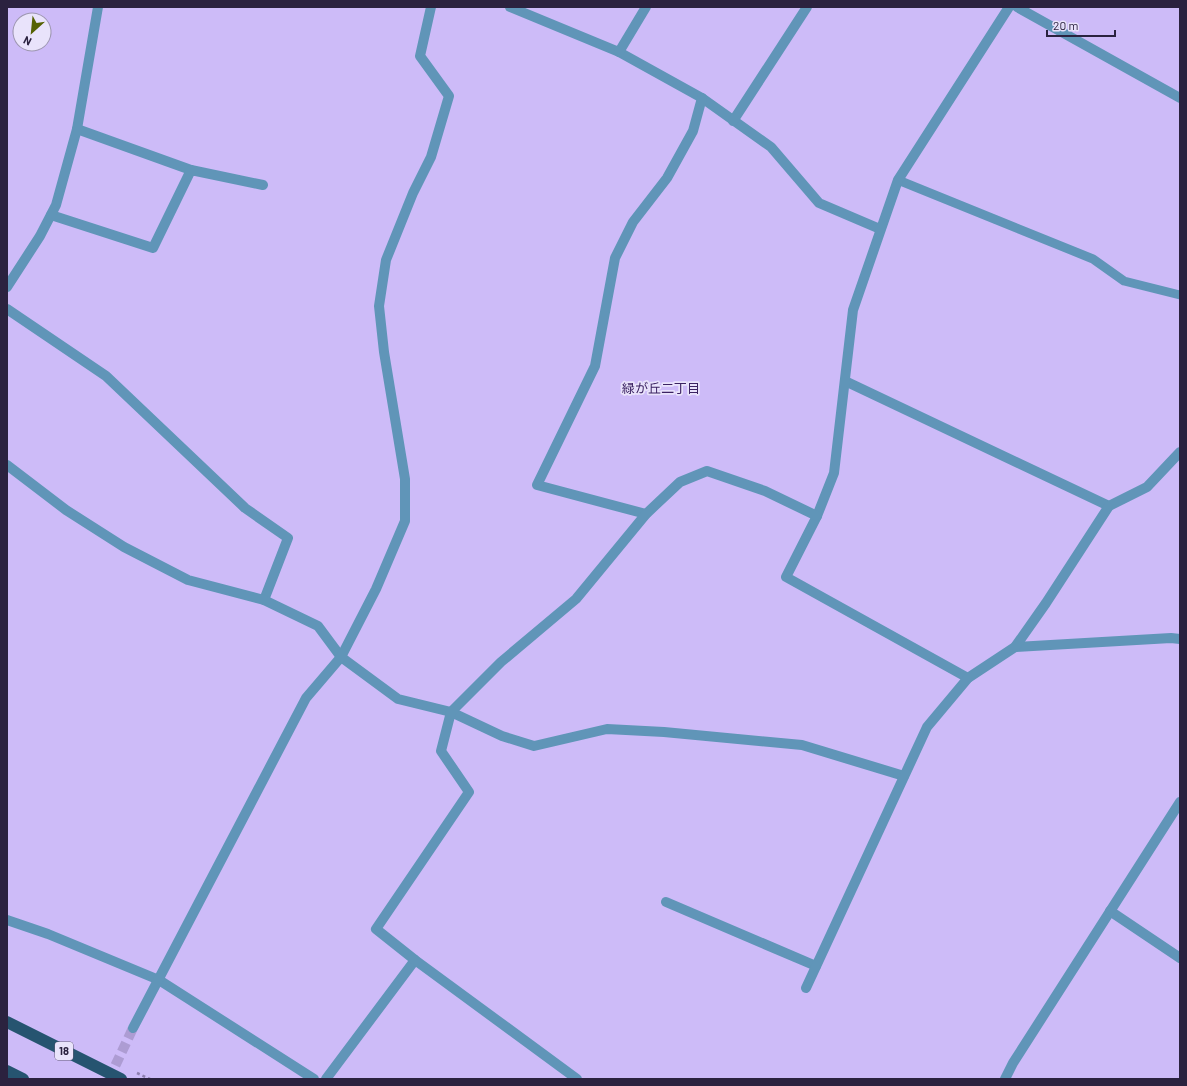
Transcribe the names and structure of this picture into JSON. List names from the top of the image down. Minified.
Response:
{"streets":{"highway":["18"]},"districts":["緑が丘二丁目"],"scale_bar":"20 m","north":"bottom left"}
